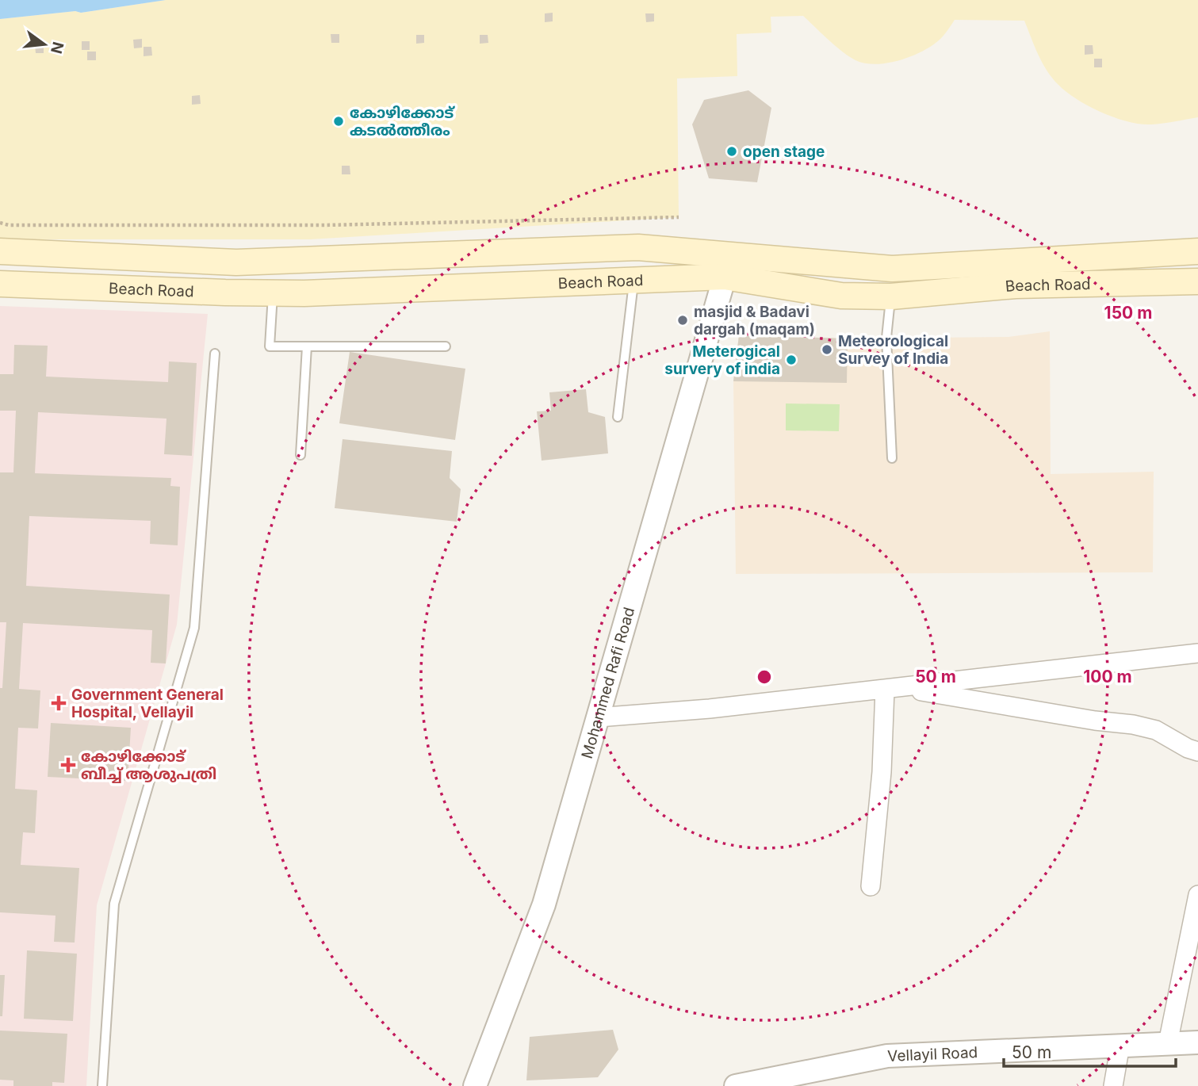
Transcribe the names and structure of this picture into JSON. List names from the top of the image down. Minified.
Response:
{"streets":{"main road":["Beach Road"],"street":["Mohammed Rafi Road","Vellayil Road"]},"crossings":[["Beach Road","Mohammed Rafi Road"]],"places":{"other":["കോഴിക്കോട് കടൽത്തീരം","open stage","masjid & Badavi dargah (maqam)","Meteorological Survey of India","Meterogical survery of india"],"health":["Government General Hospital, Vellayil","കോഴിക്കോട് ബീച്ച് ആശുപത്രി"]},"scale_bar":"50 m","north":"right","rings":["150 m","50 m","100 m"]}
